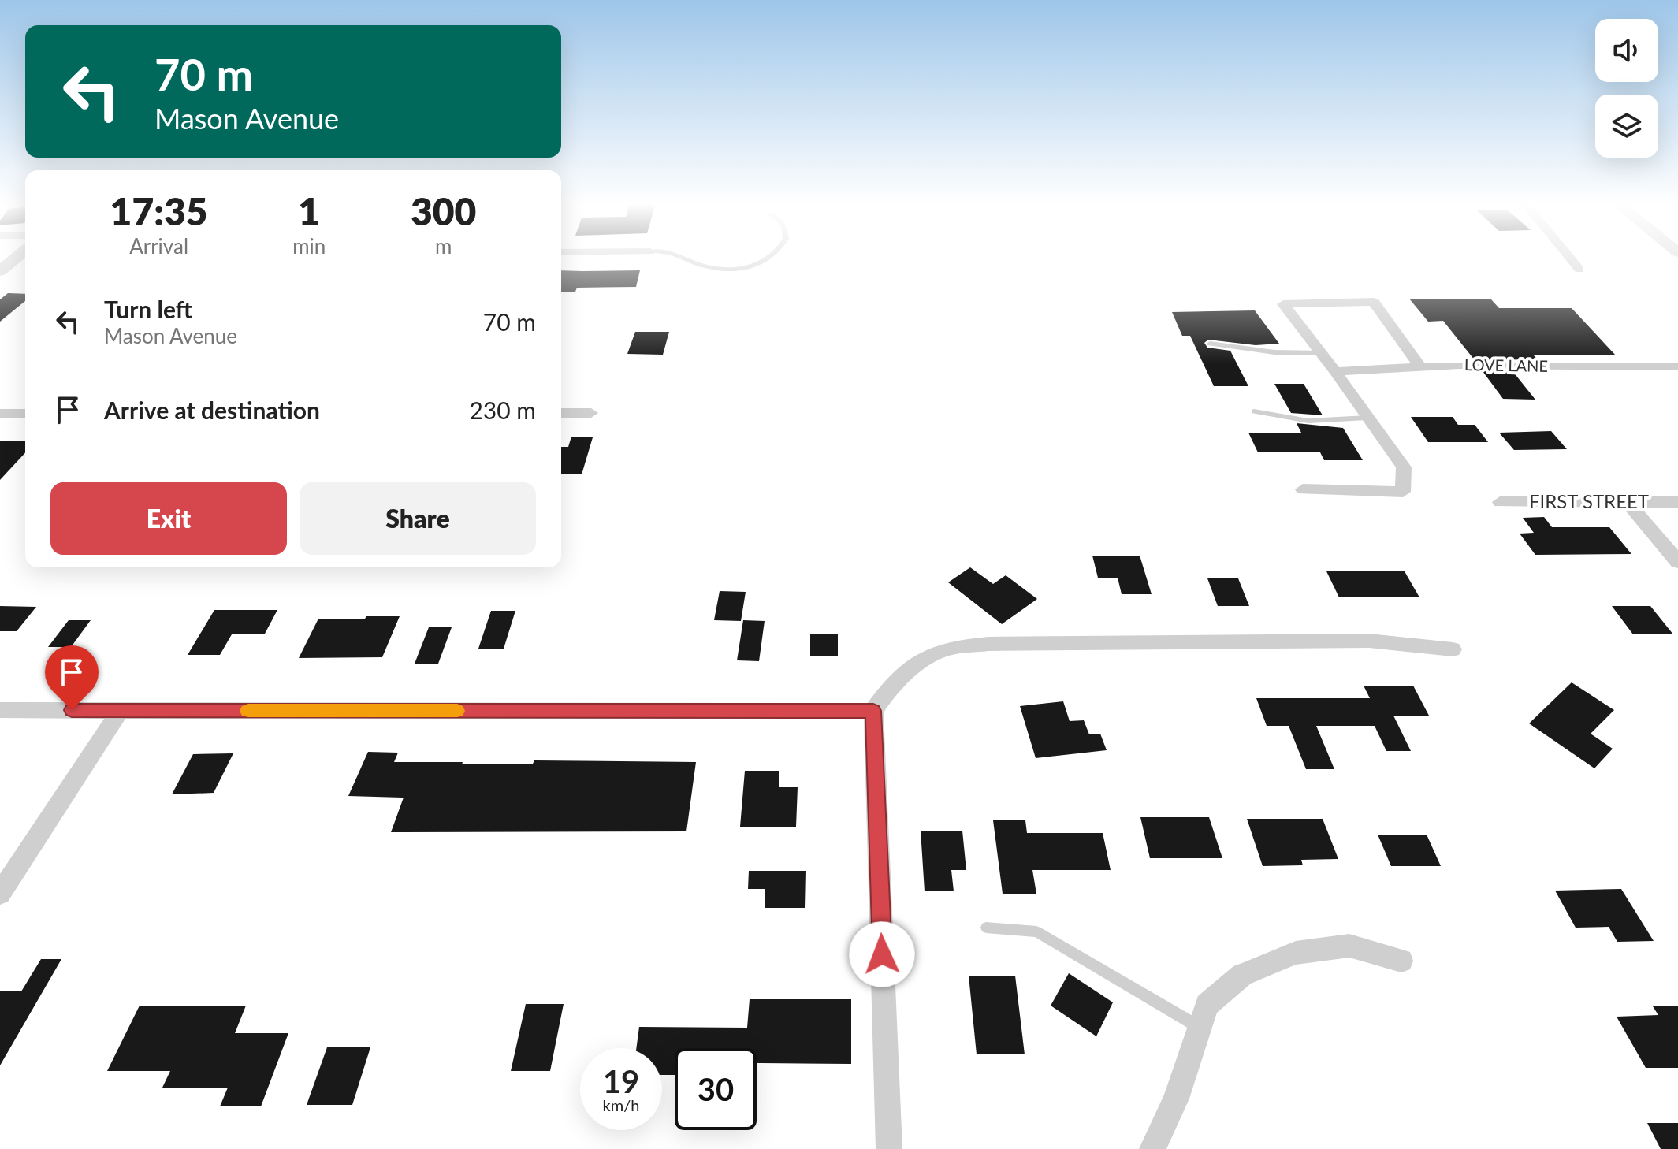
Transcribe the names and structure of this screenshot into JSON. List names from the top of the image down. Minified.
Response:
{"streets":{"street":["LOVE LANE","FIRST STREET"]},"page":{"turn":["70 m","Mason Avenue"],"eta":["17:35","Arrival","1","min","300","m"],"list":[{"name":"Turn left","note":"Mason Avenue","value":"70 m"},{"name":"Arrive at destination","value":"230 m"}],"buttons":["Exit","Share"],"speed":"19 km/h","limit":"30"}}
